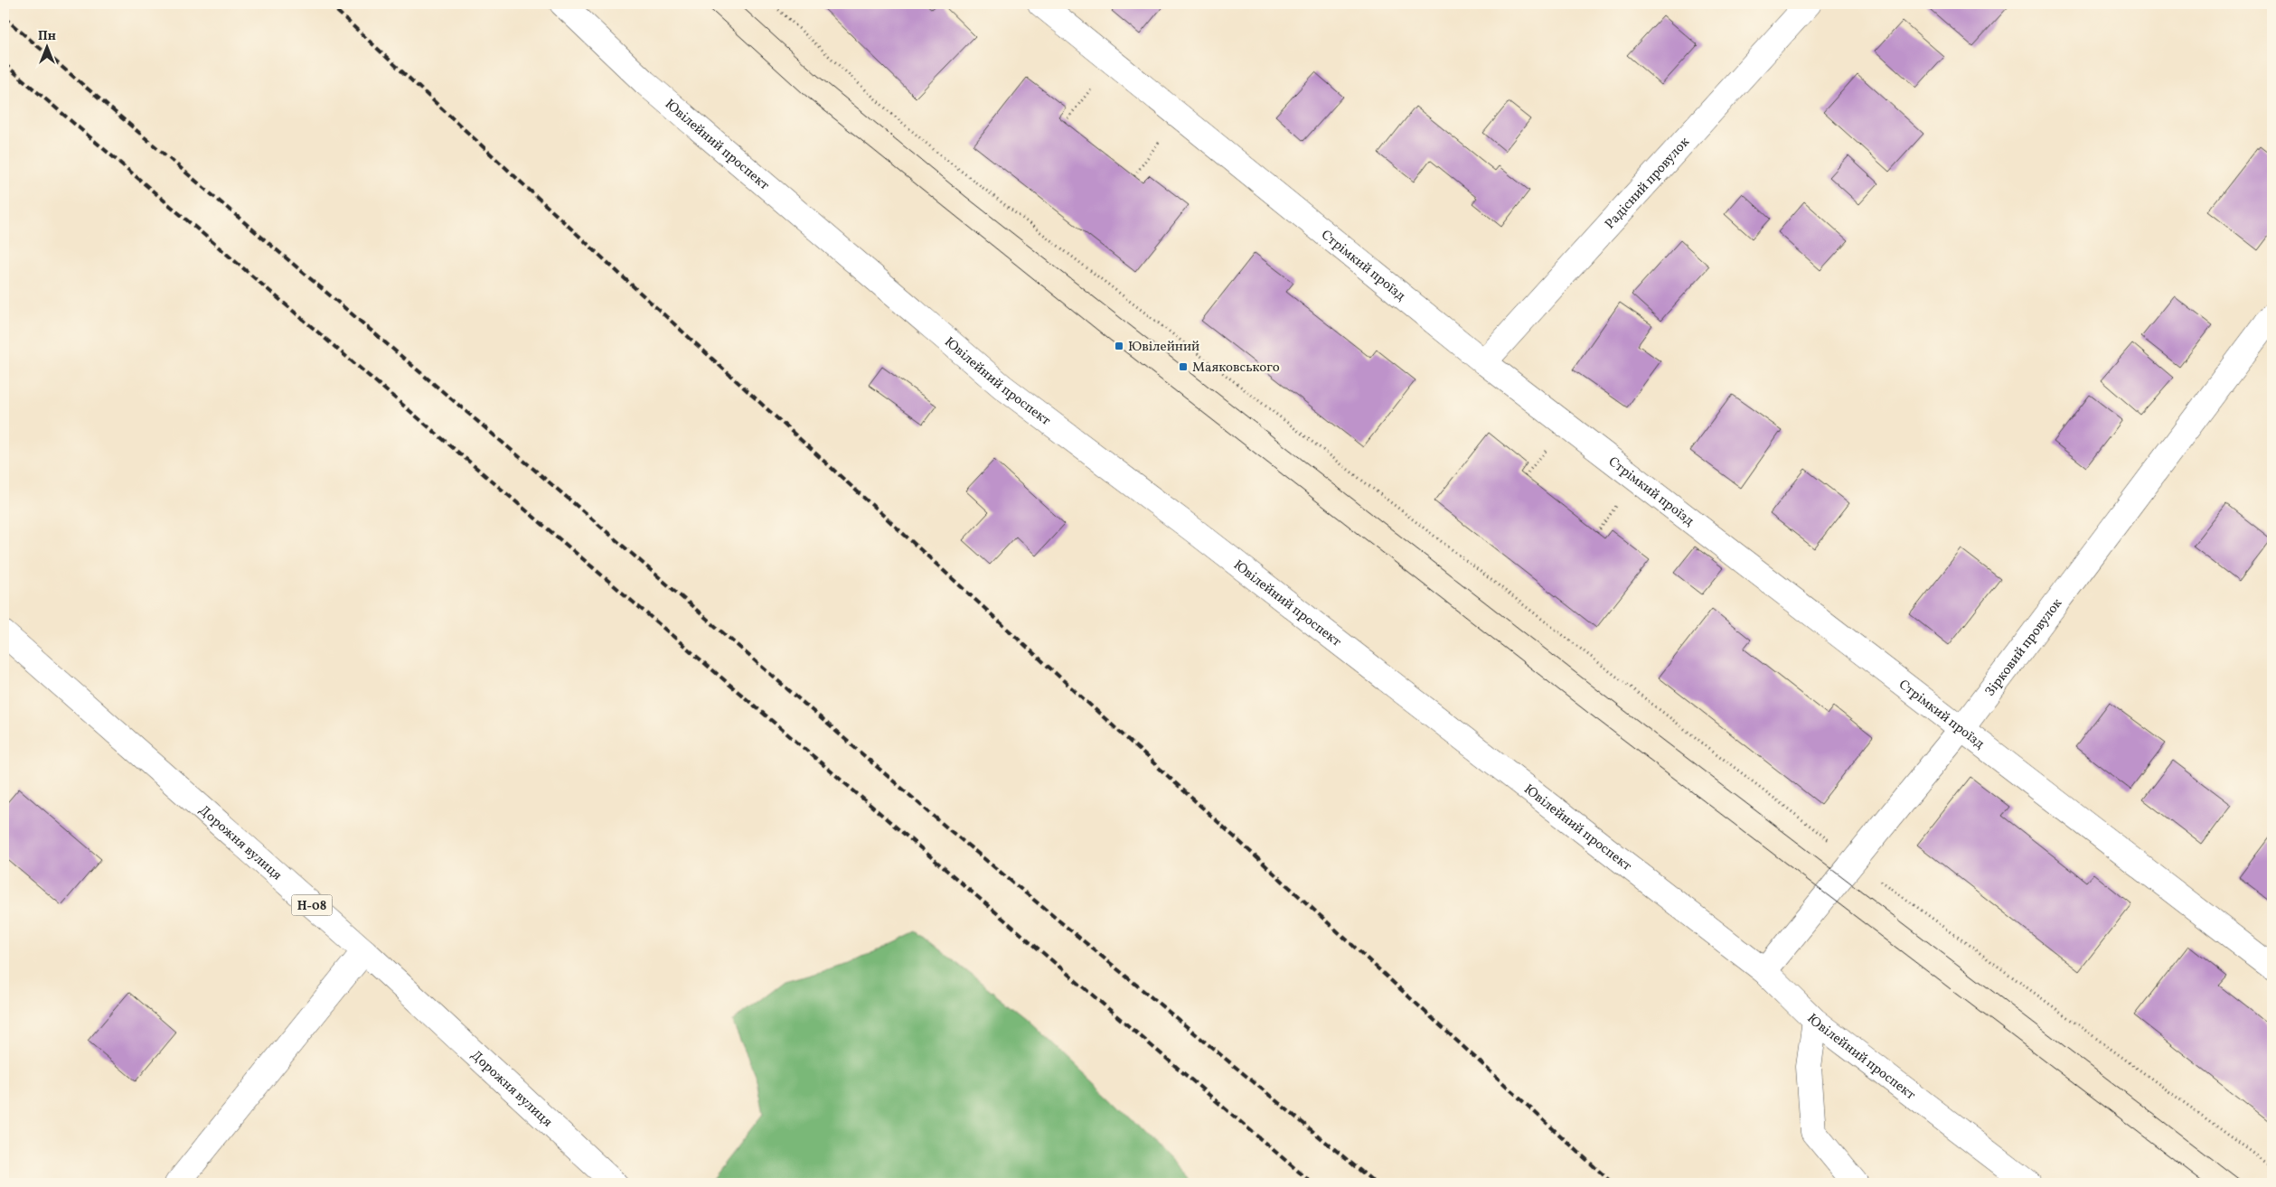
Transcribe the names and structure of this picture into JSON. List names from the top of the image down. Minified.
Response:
{"streets":{"street":["Ювілейний проспект","Радісний провулок","Стрімкий проїзд","Зірковий провулок","Дорожня вулиця","Н-08"]},"crossings":[["Ювілейний проспект","Зірковий провулок"],["Радісний провулок","Стрімкий проїзд"],["Стрімкий проїзд","Зірковий провулок"]],"places":{"transit":["Ювілейний","Маяковського"]},"north":"top"}
